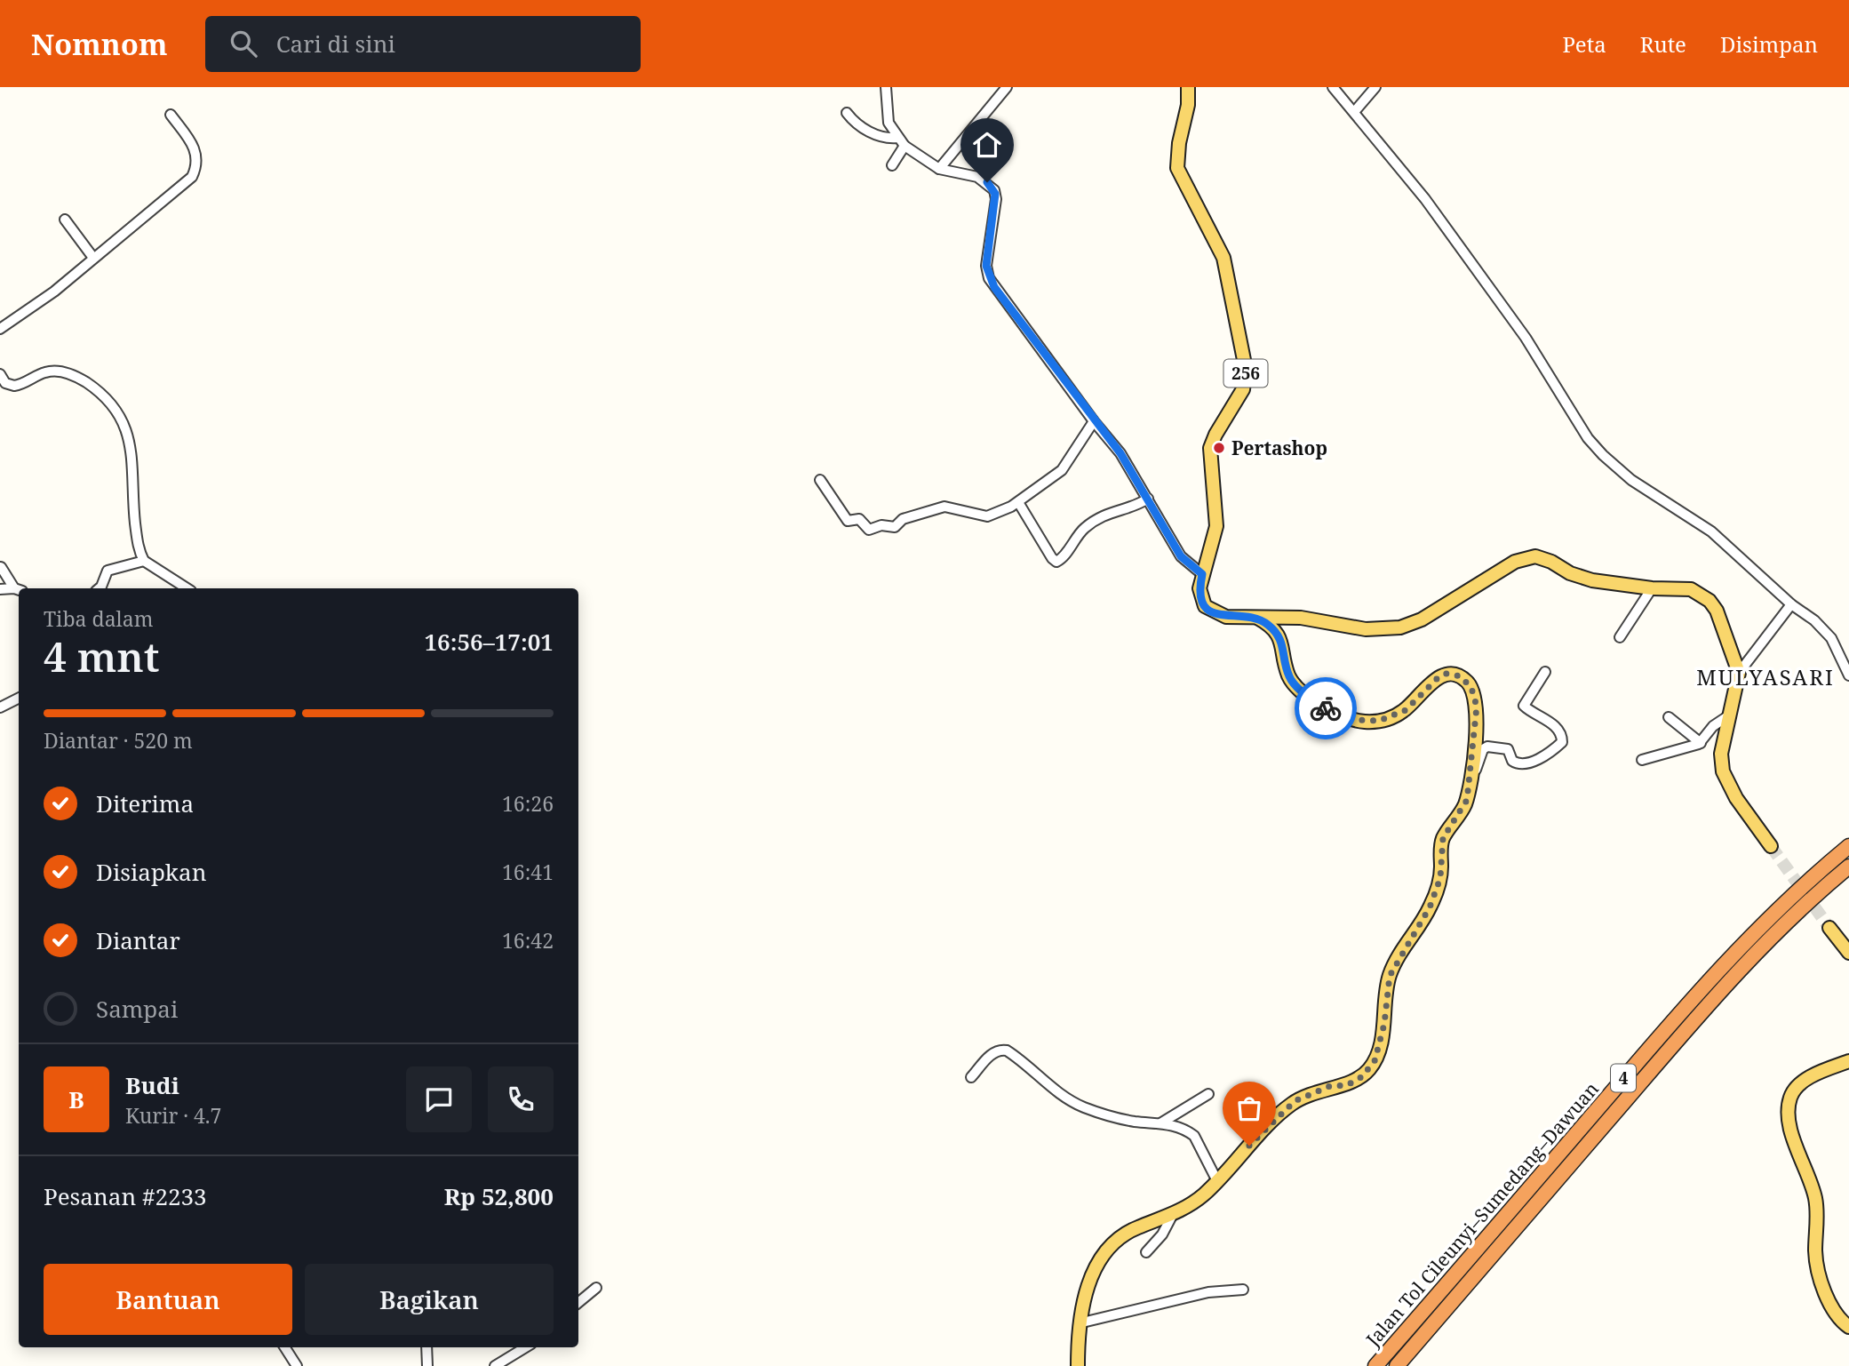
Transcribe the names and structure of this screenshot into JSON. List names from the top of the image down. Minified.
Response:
{"streets":{"highway":["4","Jalan Tol Cileunyi–Sumedang–Dawuan"],"main road":["256"]},"districts":["MULYASARI"],"places":["Pertashop"],"page":{"header":"Nomnom","search":"Cari di sini","nav":["Peta","Rute","Disimpan"],"heading":["4 mnt","Tiba dalam","16:56–17:01"],"panel":["Budi","Kurir · 4.7","Pesanan #2233","Rp 52,800"],"bar":"Diantar · 520 m","list":[["Diterima","16:26"],["Disiapkan","16:41"],["Diantar","16:42"],"Sampai"],"round":"B","buttons":["Bantuan","Bagikan"]}}
